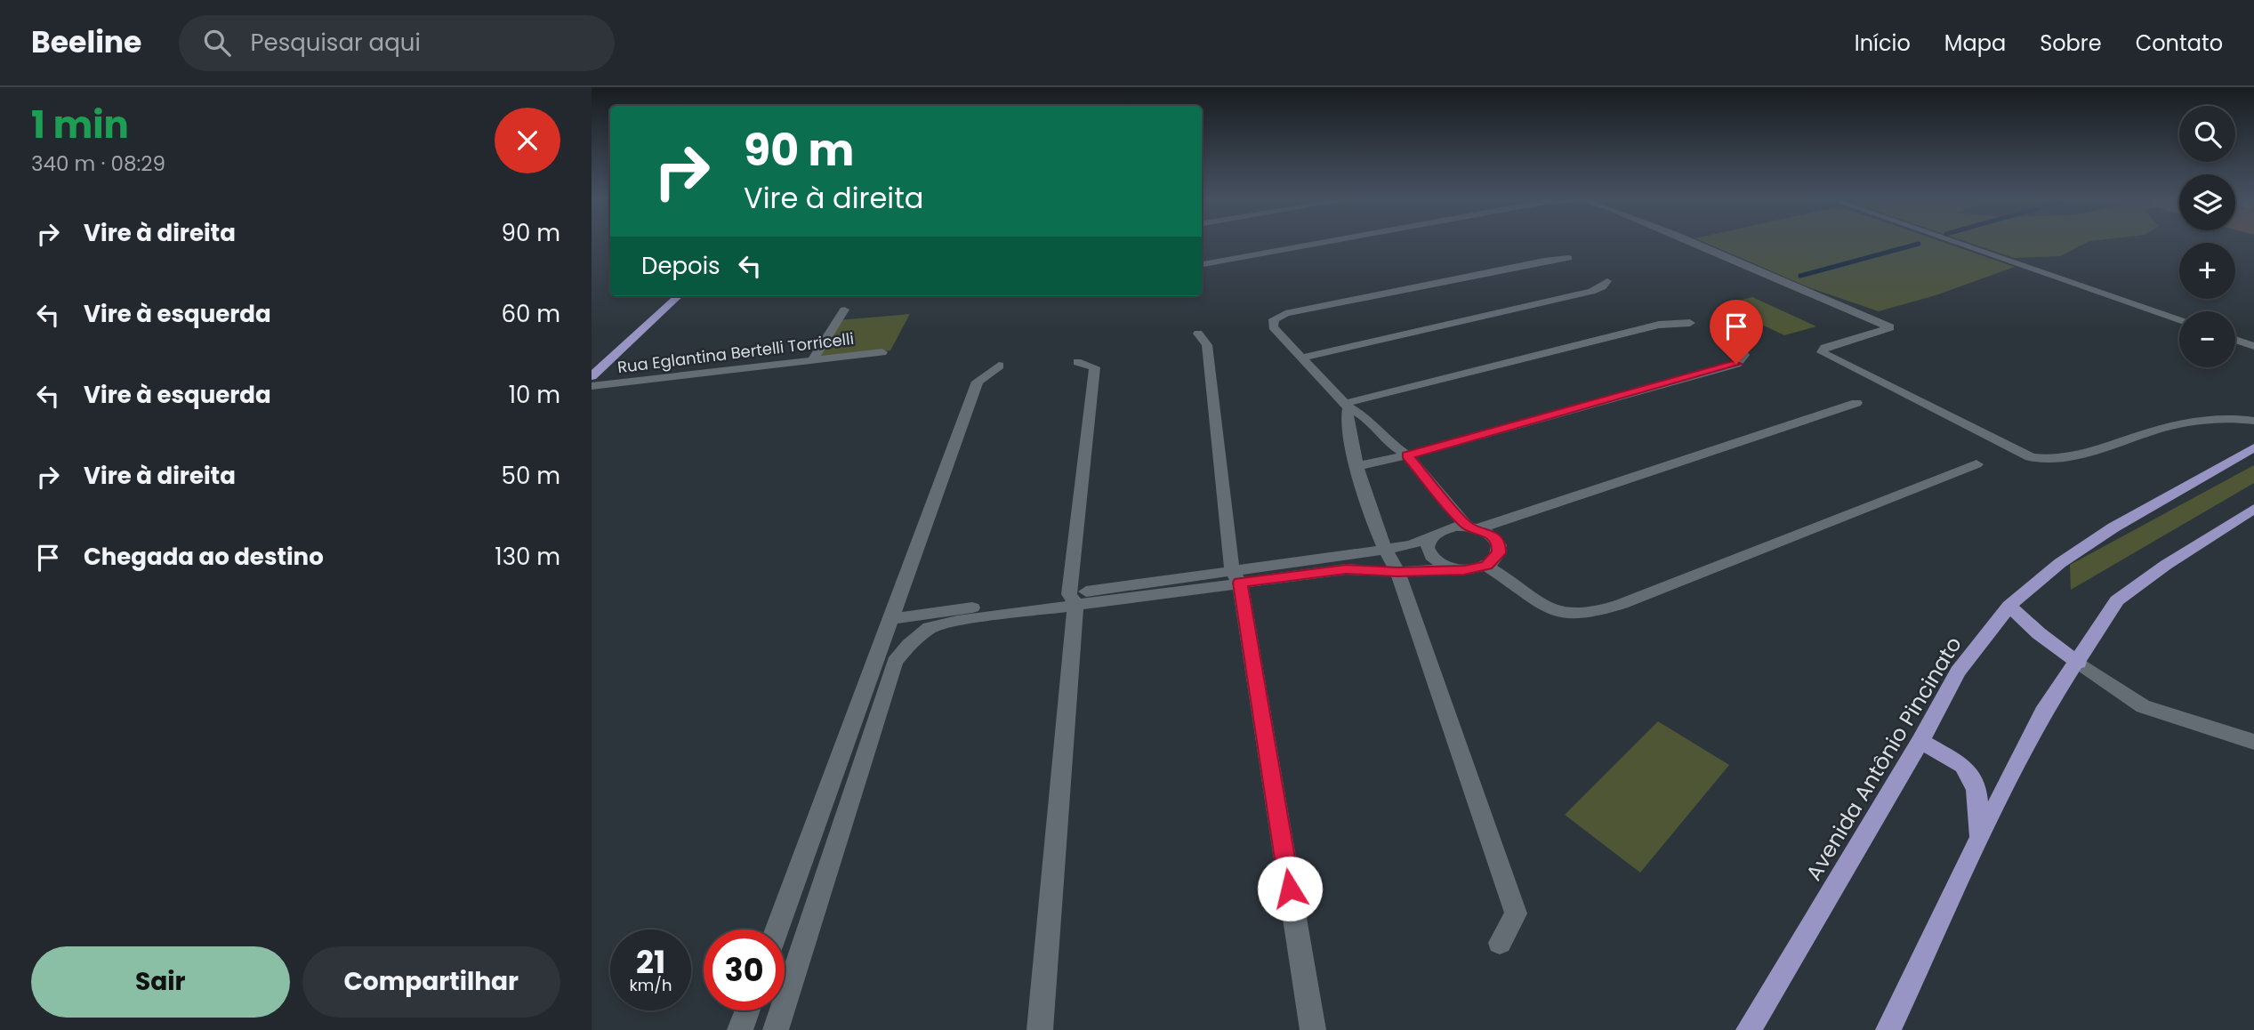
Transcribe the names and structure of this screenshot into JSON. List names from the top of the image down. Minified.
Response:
{"streets":{"main road":["Avenida Antônio Pincinato"],"street":["Rua Eglantina Bertelli Torricelli"]},"page":{"header":"Beeline","search":"Pesquisar aqui","nav":["Início","Mapa","Sobre","Contato"],"heading":["1 min","340 m · 08:29"],"map_buttons":["+","−"],"turn":["90 m","Vire à direita"],"list":[{"name":"Vire à direita","value":"90 m"},{"name":"Vire à esquerda","value":"60 m"},{"name":"Vire à esquerda","value":"10 m"},{"name":"Vire à direita","value":"50 m"},{"name":"Chegada ao destino","value":"130 m"}],"then":"Depois","speed":"21 km/h","limit":"30","buttons":["Sair","Compartilhar"]}}
